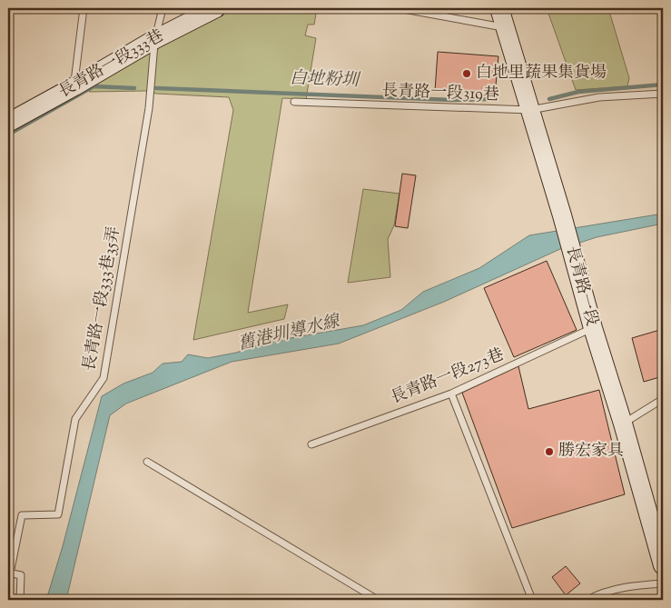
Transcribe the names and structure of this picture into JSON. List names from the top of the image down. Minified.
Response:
{"streets":{"street":["長青路一段333巷","長青路一段"],"lane":["長青路一段319巷","長青路一段333巷35弄","長青路一段273巷"]},"crossings":[["長青路一段333巷","長青路一段333巷35弄"],["長青路一段319巷","長青路一段"],["長青路一段","長青路一段273巷"]],"water":["白地粉圳","舊港圳導水線"],"places":["白地里蔬果集貨場","勝宏家具"]}
